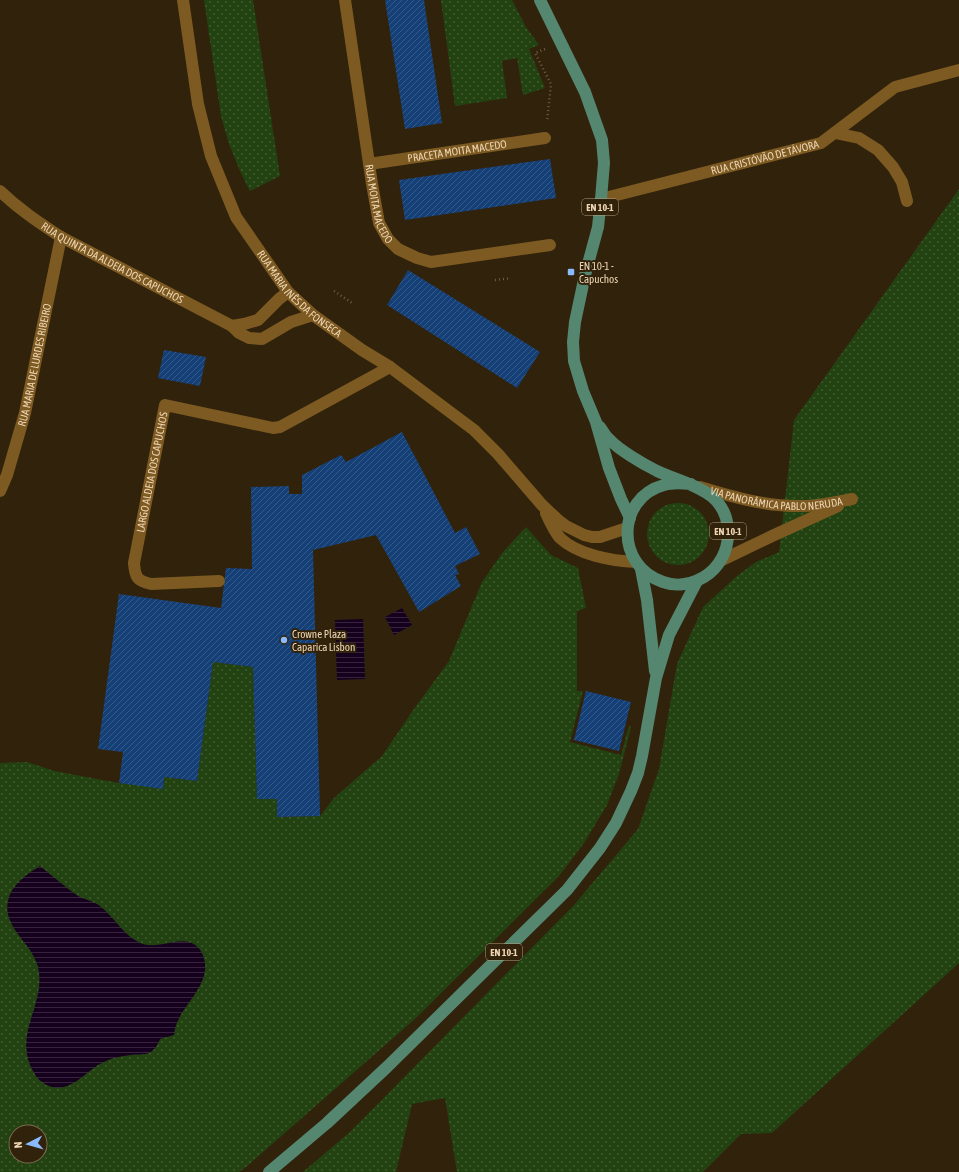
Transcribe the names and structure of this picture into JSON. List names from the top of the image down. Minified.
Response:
{"streets":{"main road":["EN 10-1"],"street":["PRACETA MOITA MACEDO","RUA CRISTÓVÃO DE TÁVORA","RUA MOITA MACEDO","RUA QUINTA DA ALDEIA DOS CAPUCHOS","RUA MARIA INÊS DA FONSECA","RUA MARIA DE LURDES RIBEIRO","LARGO ALDEIA DOS CAPUCHOS","VIA PANORÂMICA PABLO NERUDA"]},"crossings":[["PRACETA MOITA MACEDO","RUA MOITA MACEDO"],["RUA CRISTÓVÃO DE TÁVORA","EN 10-1"],["EN 10-1","RUA MARIA INÊS DA FONSECA"],["EN 10-1","VIA PANORÂMICA PABLO NERUDA"],["RUA QUINTA DA ALDEIA DOS CAPUCHOS","RUA MARIA INÊS DA FONSECA"],["RUA QUINTA DA ALDEIA DOS CAPUCHOS","RUA MARIA DE LURDES RIBEIRO"],["RUA MARIA INÊS DA FONSECA","LARGO ALDEIA DOS CAPUCHOS"],["RUA MARIA INÊS DA FONSECA","VIA PANORÂMICA PABLO NERUDA"]],"places":{"transit":["EN 10-1 - Capuchos"],"other":["Crowne Plaza Caparica Lisbon"]},"north":"left"}
